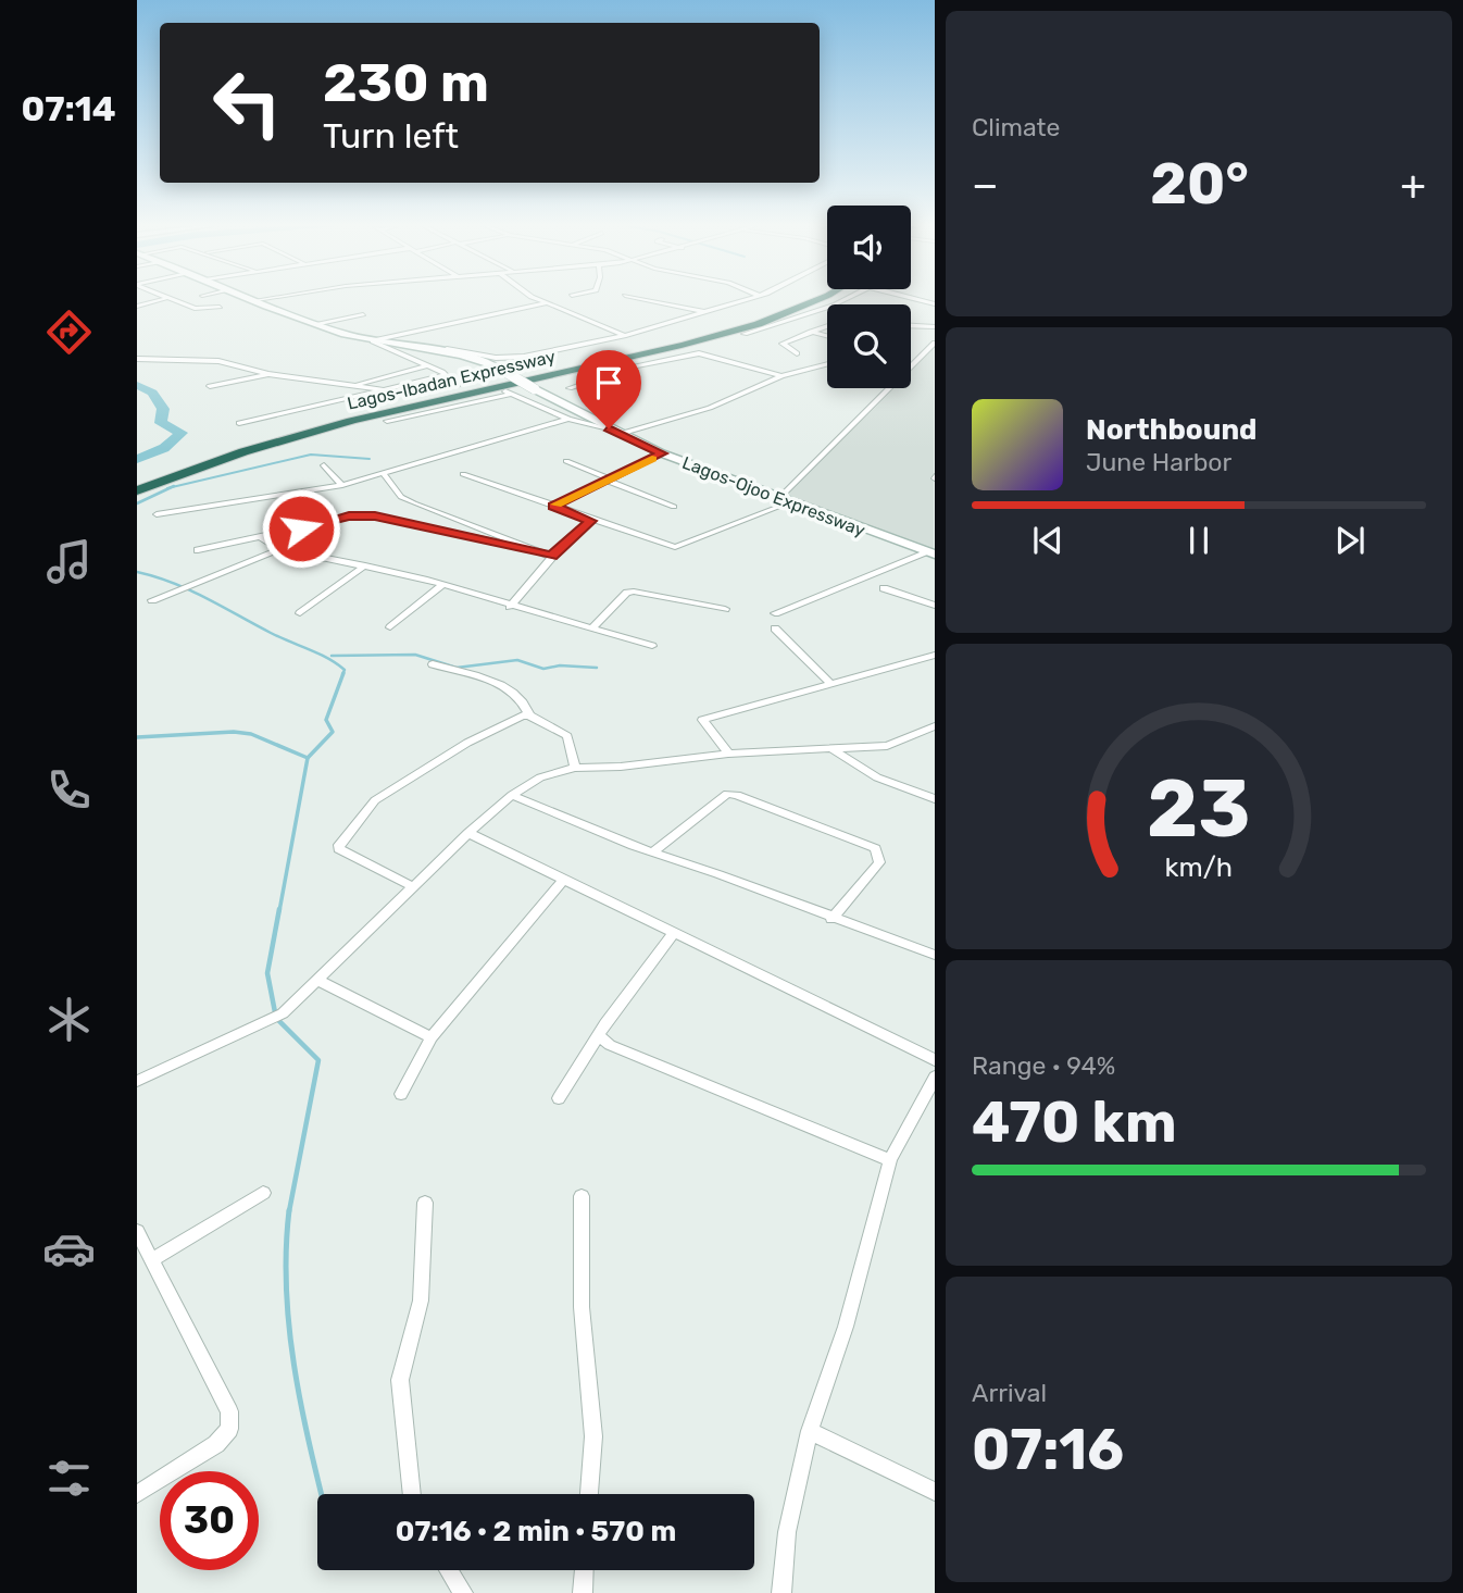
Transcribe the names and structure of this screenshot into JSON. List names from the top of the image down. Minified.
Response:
{"streets":{"highway":["Lagos-Ibadan Expressway"],"main road":["Lagos-Ojoo Expressway"]},"page":{"tabs":"07:14","tile":["Climate",["Range · 94%","470 km"],["Arrival","07:16"]],"turn":["230 m","Turn left"],"heat":["−","20°","+"],"song":["Northbound","June Harbor"],"limit":"30","trip":"07:16 · 2 min · 570 m","gauge":["23","km/h"]}}
